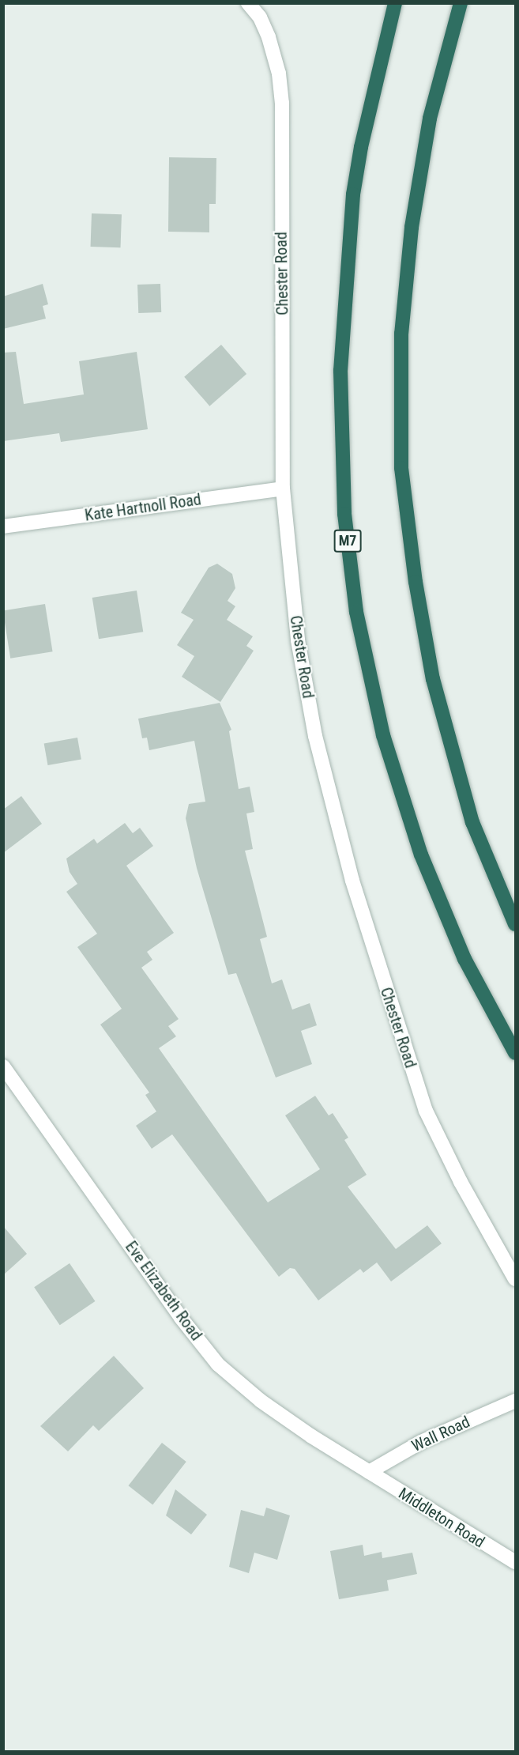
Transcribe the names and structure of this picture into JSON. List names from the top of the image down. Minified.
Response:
{"streets":{"highway":["M7"],"street":["Chester Road","Kate Hartnoll Road","Eve Elizabeth Road","Wall Road","Middleton Road"]},"crossings":[["Chester Road","Kate Hartnoll Road"],["Eve Elizabeth Road","Wall Road"],["Eve Elizabeth Road","Middleton Road"],["Wall Road","Middleton Road"]]}
